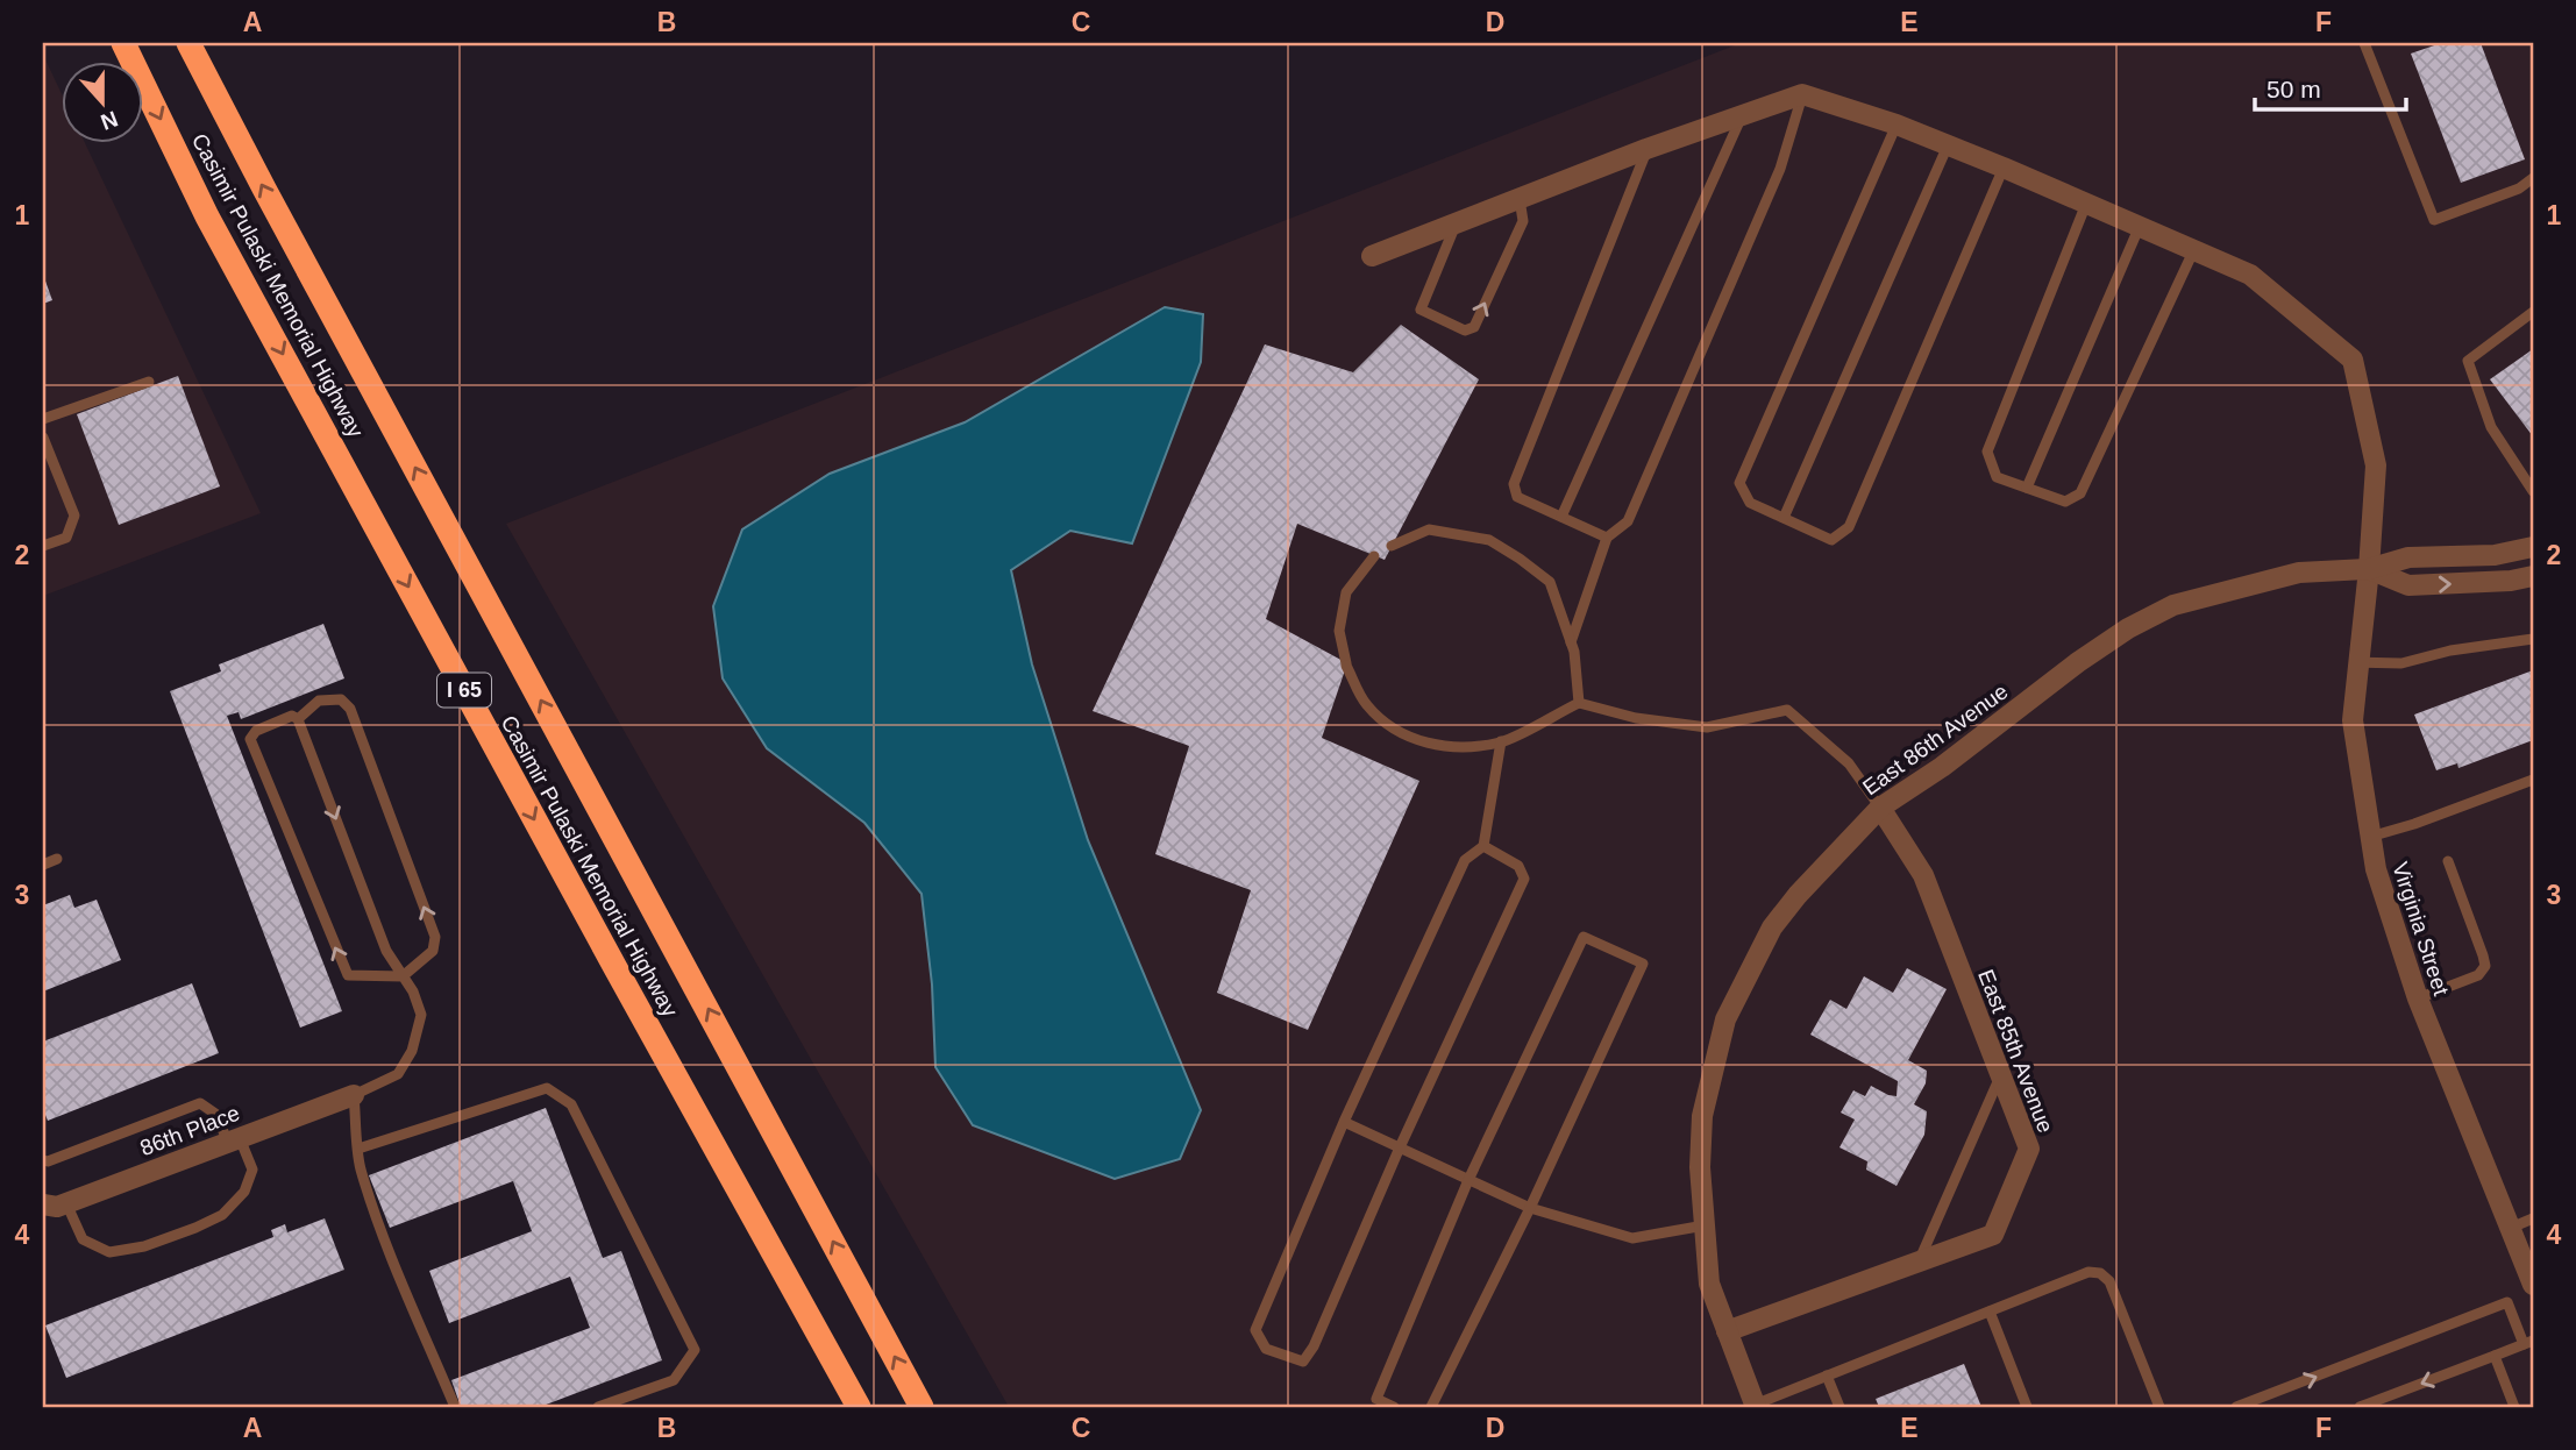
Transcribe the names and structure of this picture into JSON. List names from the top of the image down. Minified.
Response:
{"streets":{"highway":["Casimir Pulaski Memorial Highway","I 65"],"street":["East 86th Avenue","Virginia Street","East 85th Avenue","86th Place"]},"crossings":[["East 86th Avenue","Virginia Street"],["East 86th Avenue","East 85th Avenue"]],"scale_bar":"50 m","north":"bottom","grid":{"columns":["A","B","C","D","E","F"],"rows":["1","2","3","4"]}}
